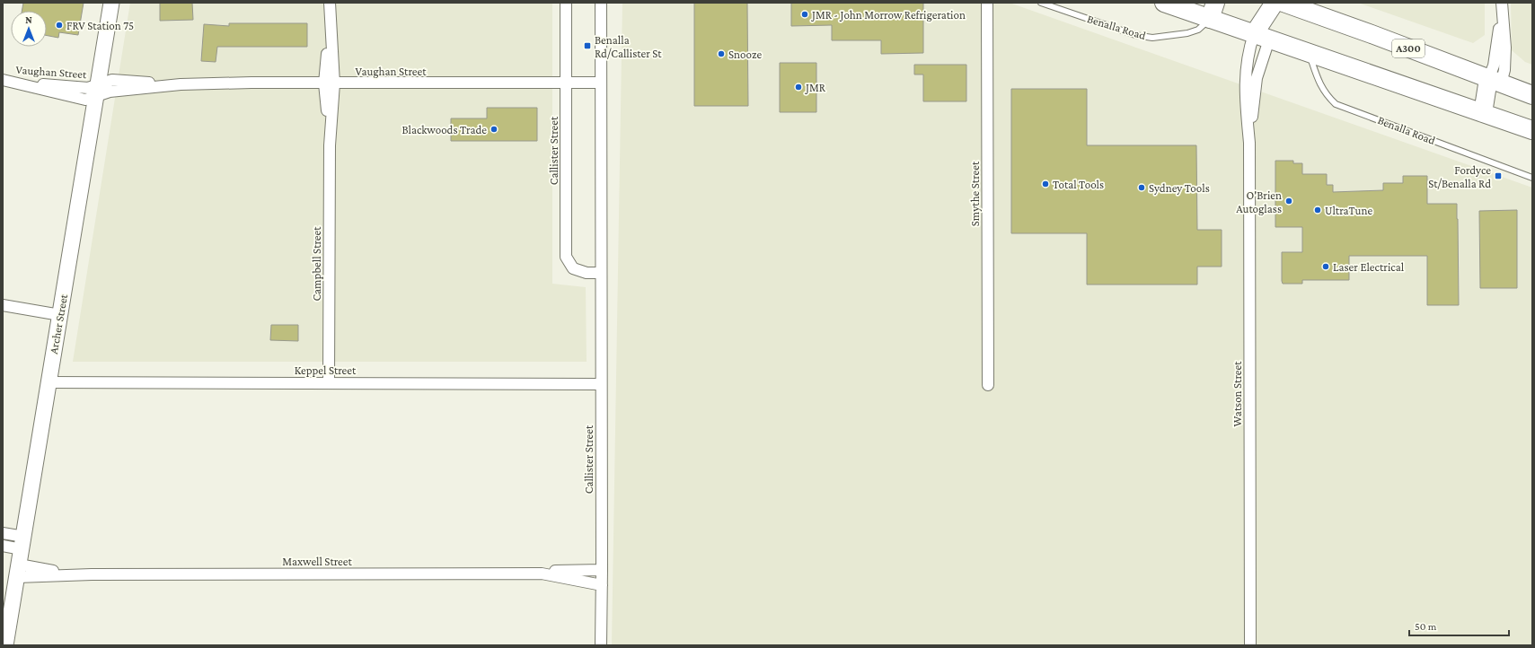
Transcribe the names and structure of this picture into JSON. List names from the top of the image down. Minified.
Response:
{"streets":{"highway":["A300"],"main road":["Archer Street"],"street":["Vaughan Street","Callister Street","Smythe Street","Campbell Street","Keppel Street","Watson Street","Maxwell Street"],"lane":["Benalla Road"]},"crossings":[["Vaughan Street","Callister Street"],["Vaughan Street","Campbell Street"],["Vaughan Street","Archer Street"],["Callister Street","Keppel Street"],["Callister Street","Maxwell Street"],["Campbell Street","Keppel Street"],["Archer Street","Keppel Street"],["Archer Street","Maxwell Street"]],"places":{"other":["JMR - John Morrow Refrigeration","FRV Station 75","Snooze","JMR","Blackwoods Trade","Total Tools","Sydney Tools","O'Brien Autoglass","UltraTune","Laser Electrical"],"transit":["Benalla Rd/Callister St","Fordyce St/Benalla Rd"]},"scale_bar":"50 m","north":"top"}
